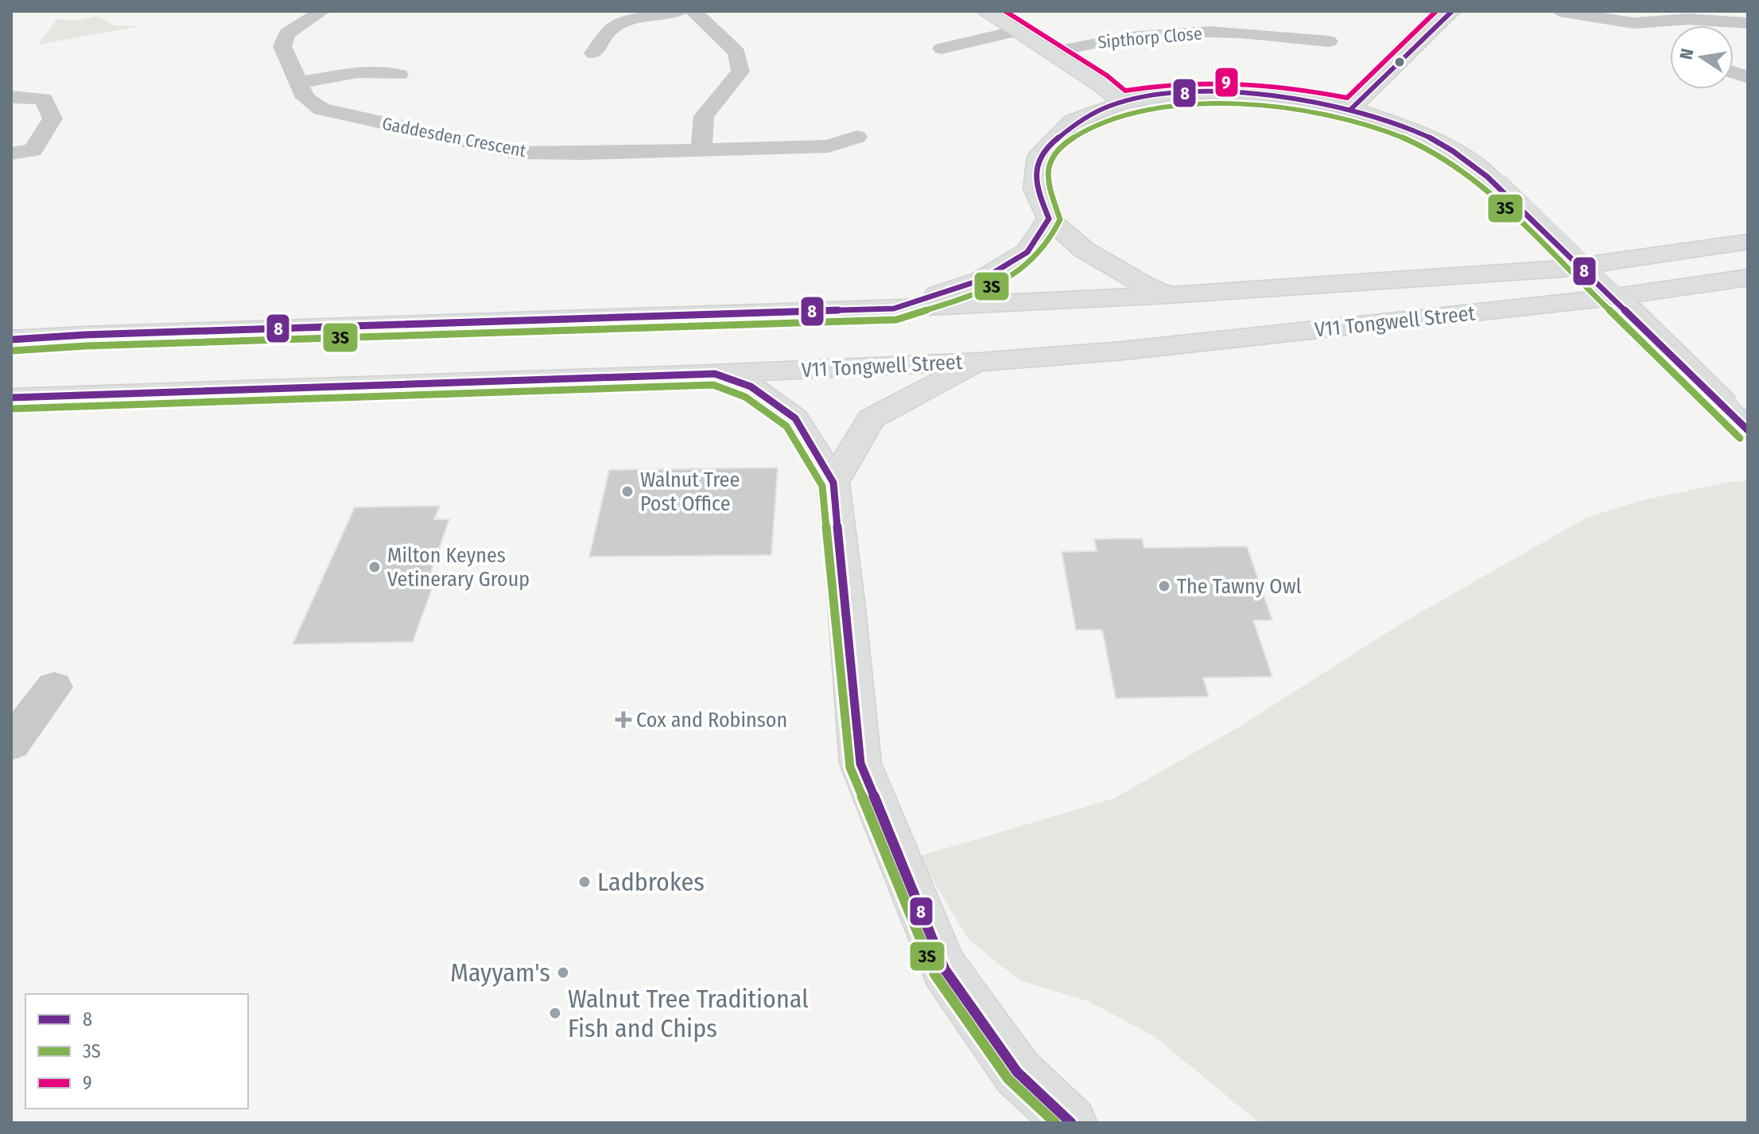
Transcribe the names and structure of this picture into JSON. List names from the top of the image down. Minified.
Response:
{"streets":{"main road":["V11 Tongwell Street"],"street":["Sipthorp Close","Gaddesden Crescent"]},"places":{"other":["Walnut Tree Post Office","Milton Keynes Vetinerary Group","The Tawny Owl","Ladbrokes","Mayyam's","Walnut Tree Traditional Fish and Chips"],"health":["Cox and Robinson"]},"lines":["transit line 8","transit line 9","transit line 3S"],"legend":["8","3S","9"],"north":"left"}
